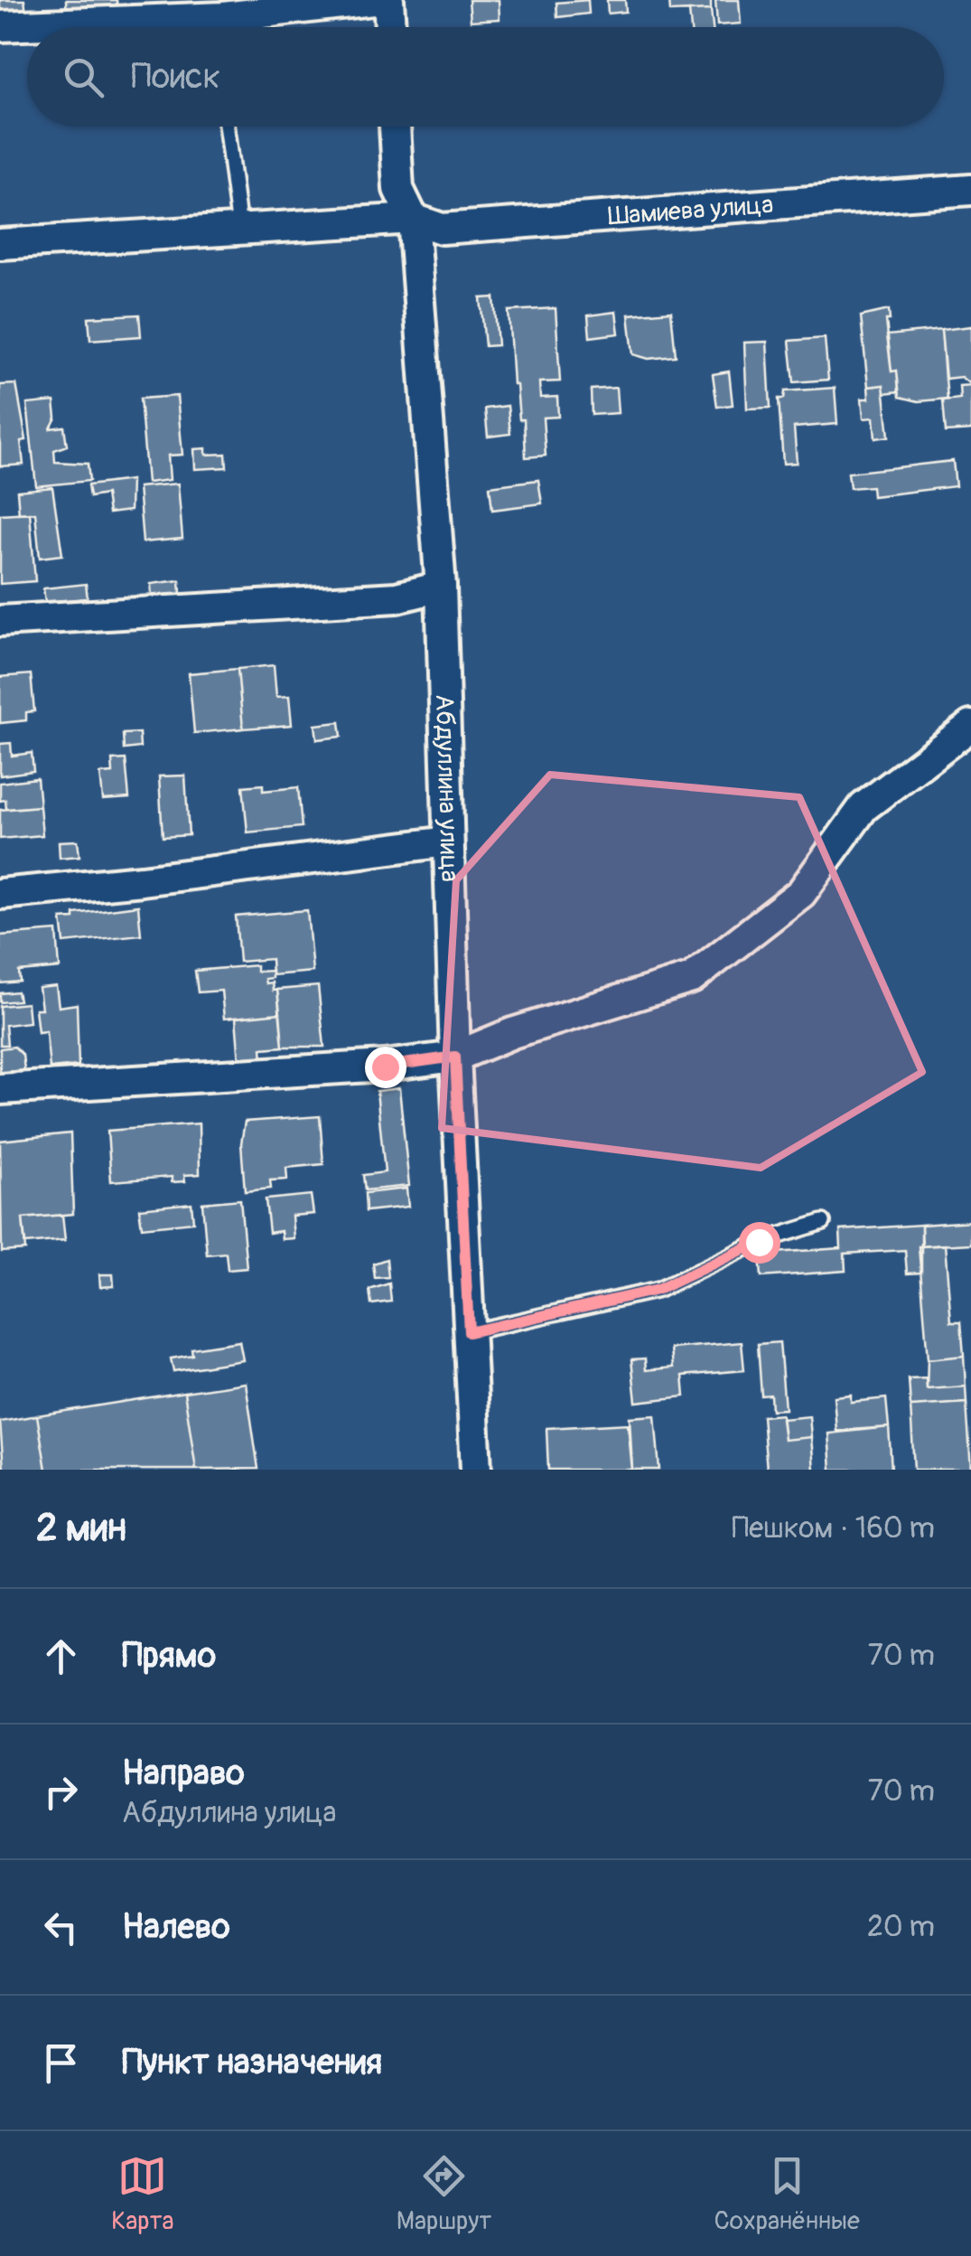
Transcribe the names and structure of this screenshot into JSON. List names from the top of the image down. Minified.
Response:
{"streets":{"street":["Шамиева улица","Абдуллина улица"]},"crossings":[["Шамиева улица","Абдуллина улица"]],"page":{"search":"Поиск","heading":["2 мин","Пешком · 160 m"],"list":[["Прямо","70 m"],["Направо","Абдуллина улица","70 m"],["Налево","20 m"],"Пункт назначения"],"nav":["Карта","Маршрут","Сохранённые"]}}
